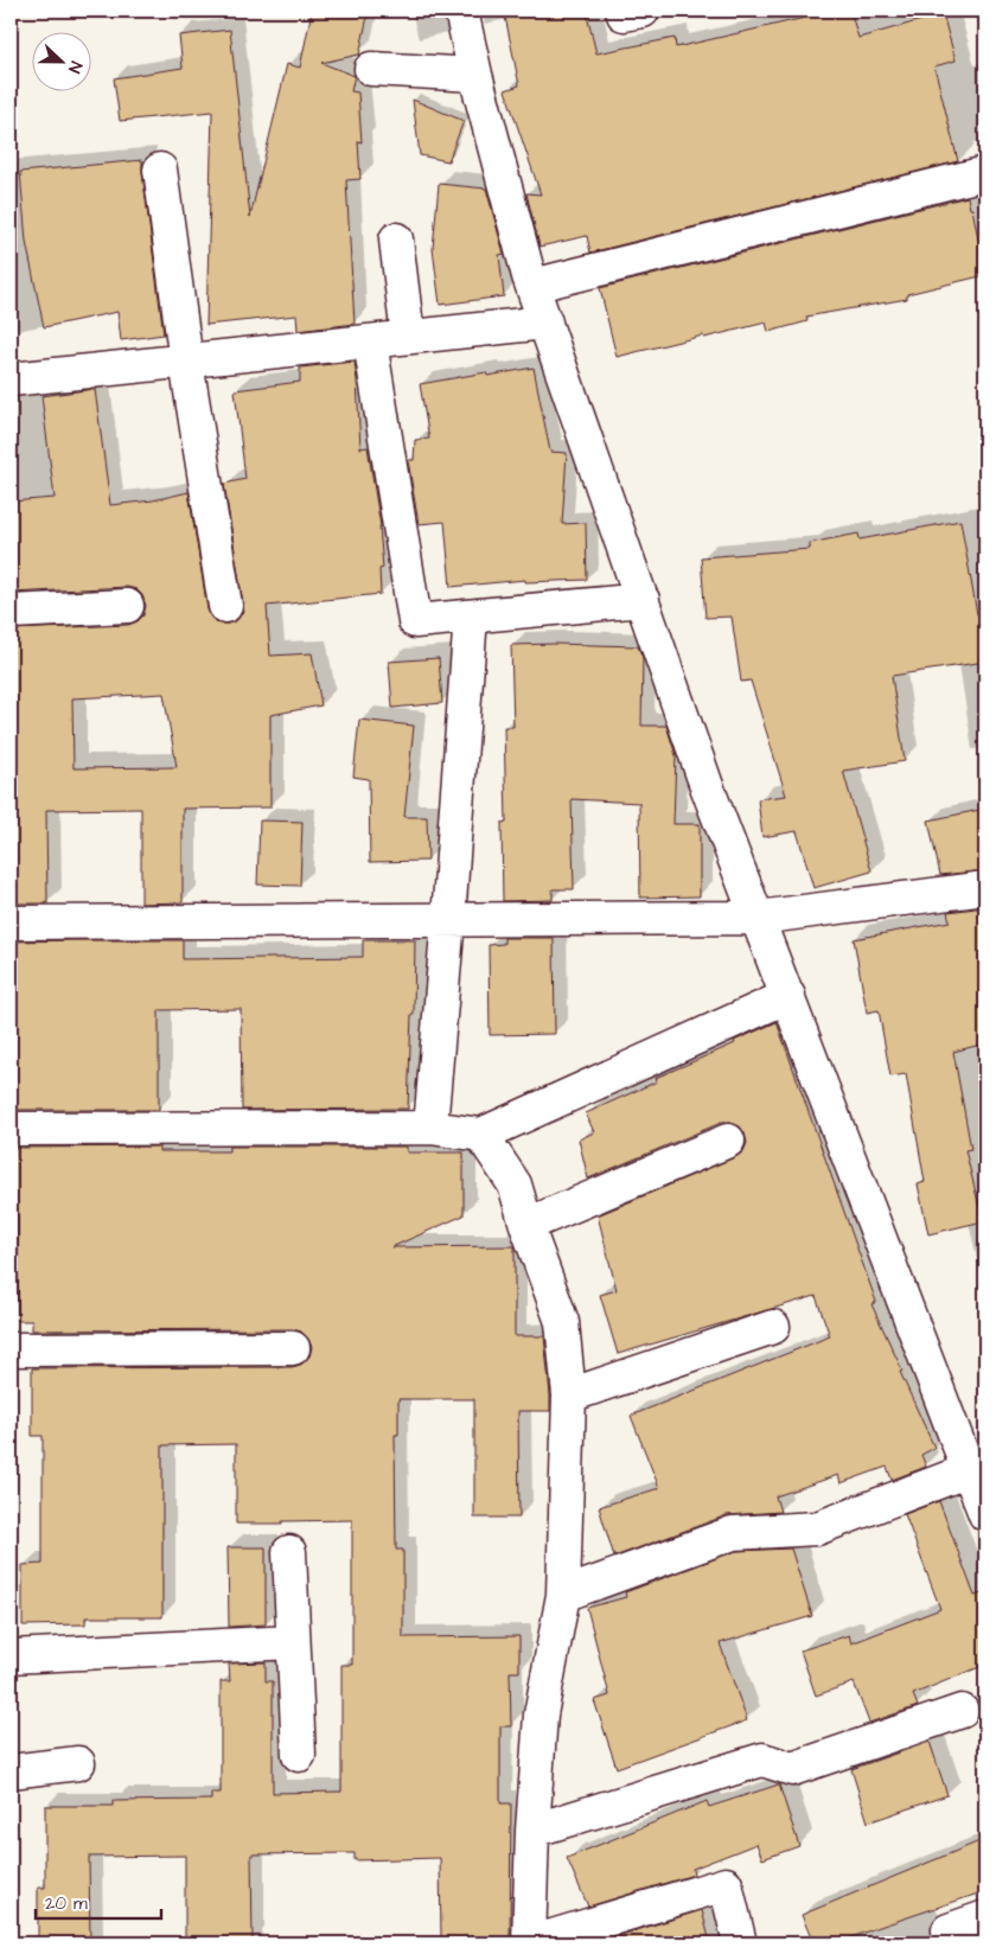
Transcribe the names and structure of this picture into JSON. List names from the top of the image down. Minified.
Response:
{"scale_bar":"20 m","north":"right"}
